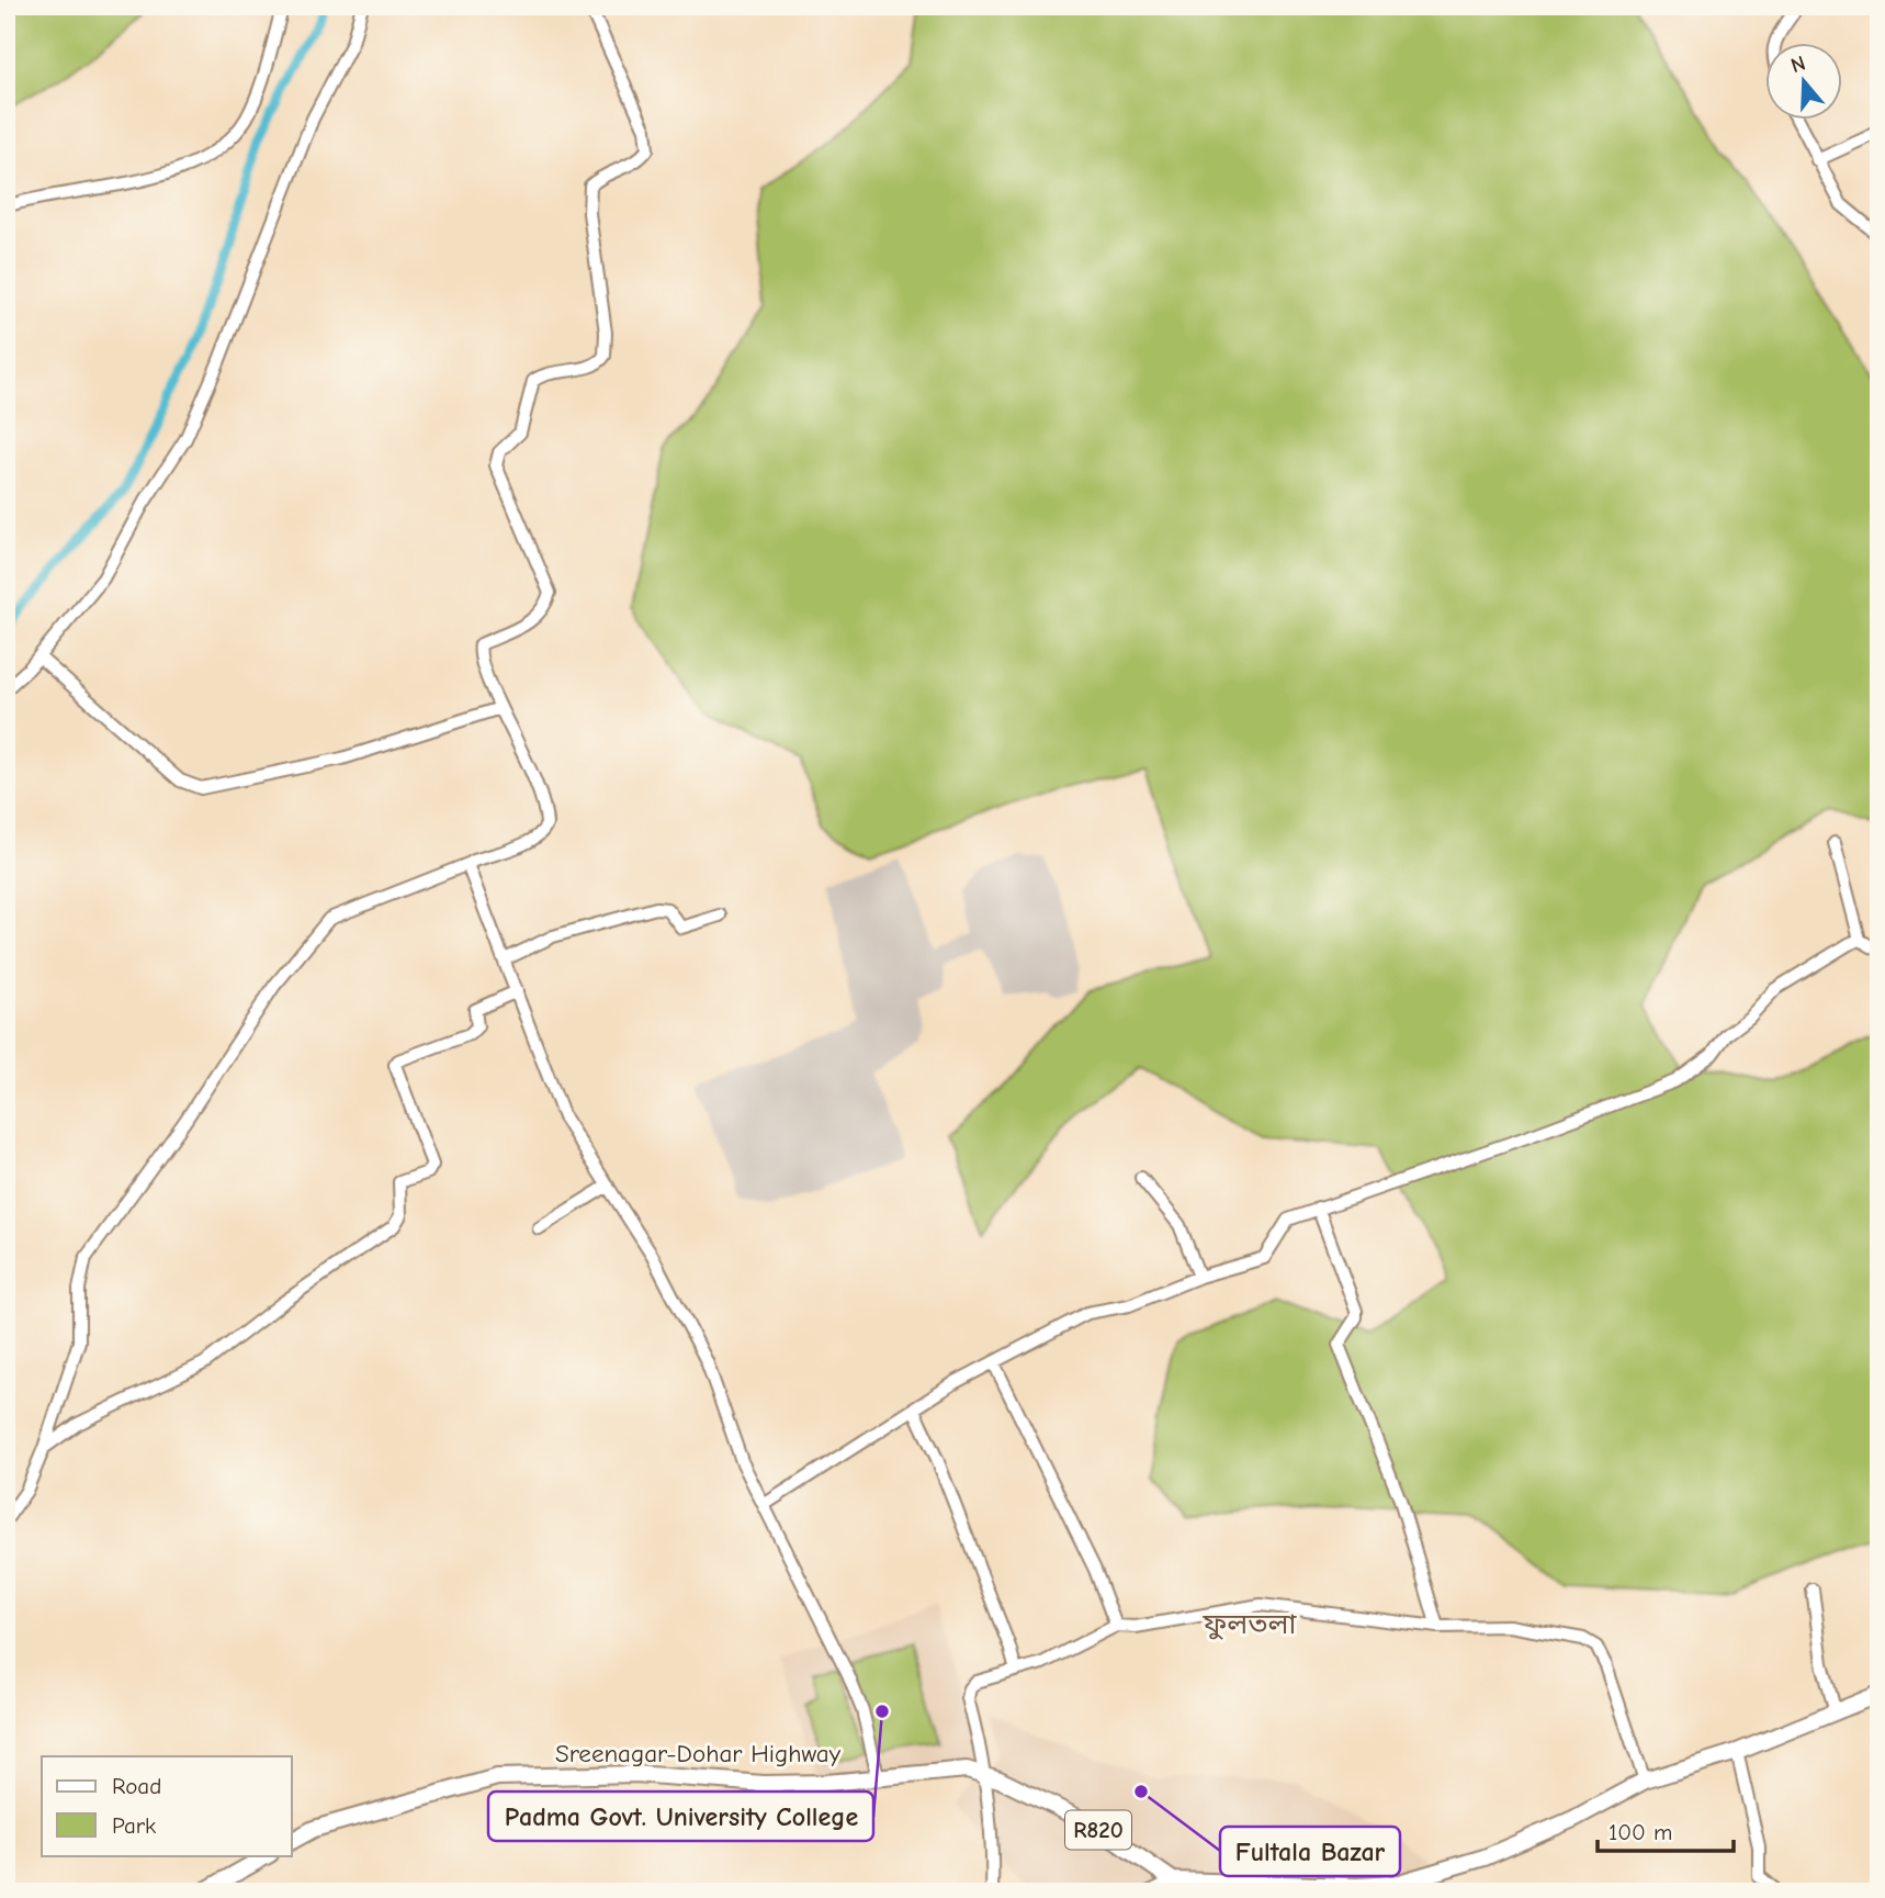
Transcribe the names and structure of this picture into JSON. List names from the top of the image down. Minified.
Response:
{"streets":{"main road":["Sreenagar-Dohar Highway","R820"]},"districts":["ফুলতলা"],"places":["Padma Govt. University College","Fultala Bazar"],"legend":["Road","Park"],"scale_bar":"100 m","north":"top"}
